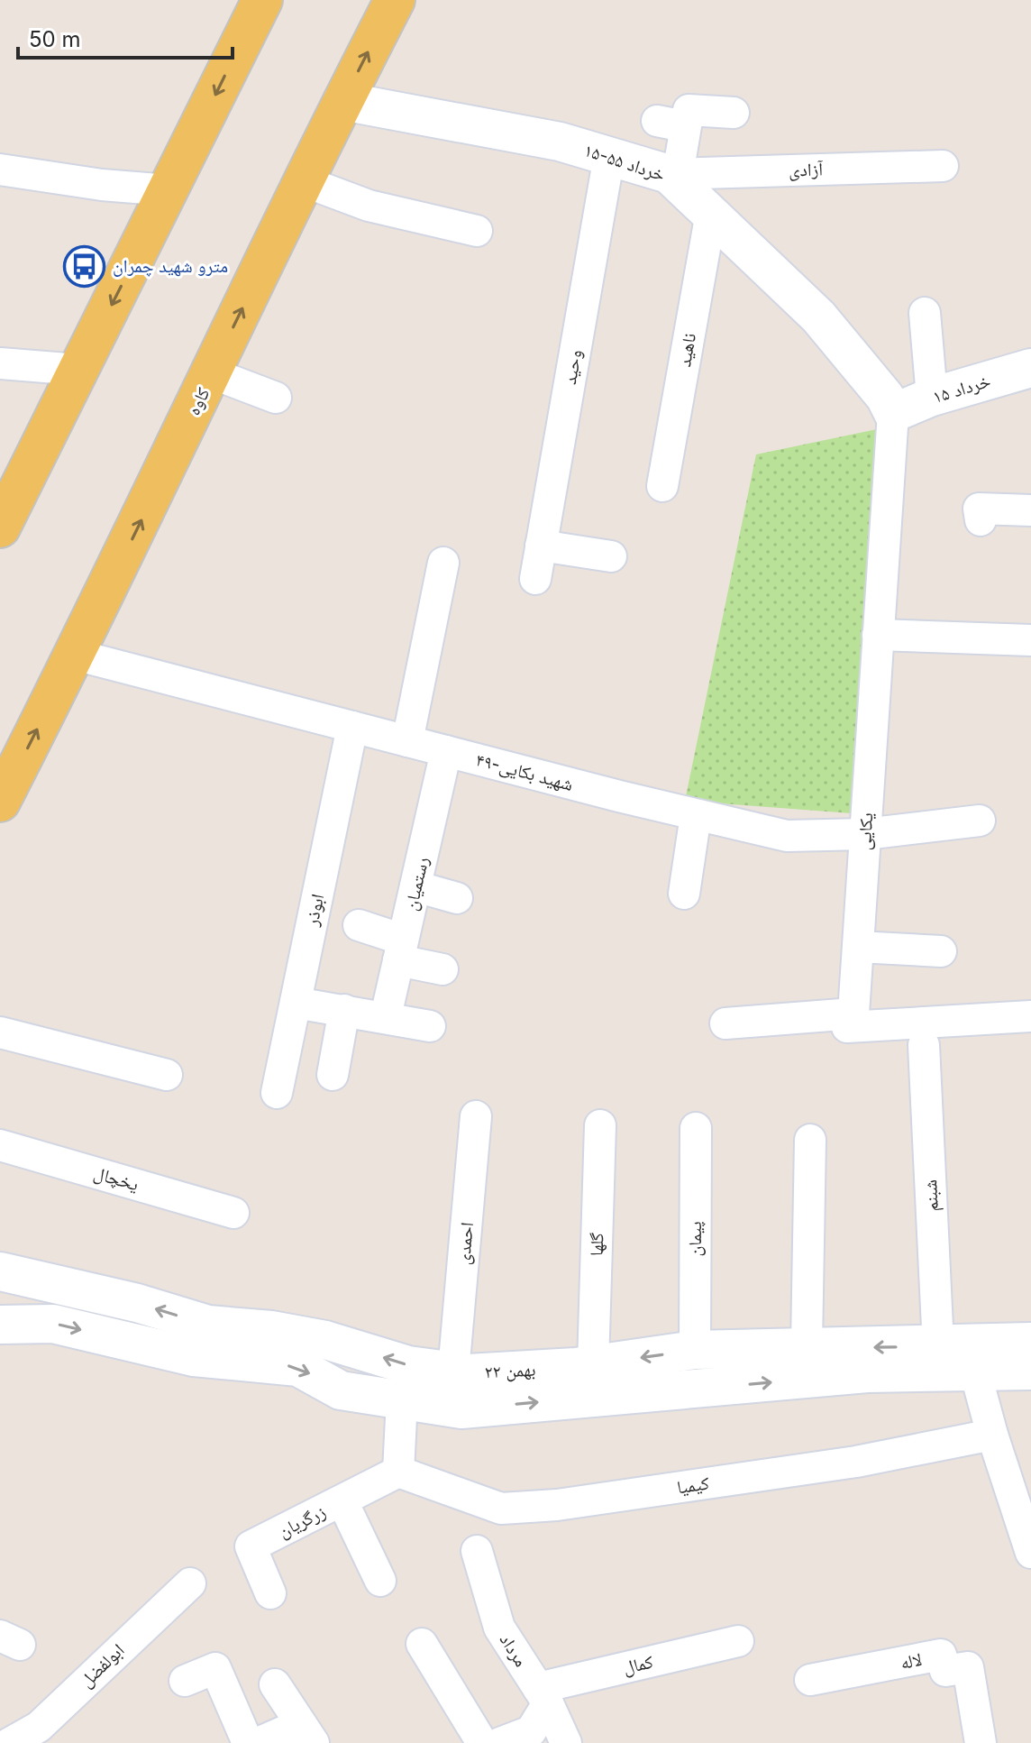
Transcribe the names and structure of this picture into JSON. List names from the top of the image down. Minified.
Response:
{"streets":{"main road":["کاوه"],"street":["۱۵-۵۵ خرداد","آزادی","ناهید","وحید","۱۵ خرداد","۴۹-شهید بکایی","یکایی","رستمیان","ابوذر","یخچال","شبنم","پیمان","احمدی","گلها","۲۲ بهمن","کیمیا","زرگریان","مرداد","لاله","کمال","ابولفضل"]},"crossings":[["۱۵-۵۵ خرداد","آزادی"],["۱۵-۵۵ خرداد","ناهید"],["۱۵-۵۵ خرداد","وحید"],["۱۵-۵۵ خرداد","۱۵ خرداد"],["۱۵-۵۵ خرداد","کاوه"],["۱۵-۵۵ خرداد","یکایی"],["۱۵ خرداد","یکایی"],["کاوه","۴۹-شهید بکایی"],["۴۹-شهید بکایی","یکایی"],["۴۹-شهید بکایی","رستمیان"],["۴۹-شهید بکایی","ابوذر"],["شبنم","۲۲ بهمن"],["پیمان","۲۲ بهمن"],["احمدی","۲۲ بهمن"],["گلها","۲۲ بهمن"],["کیمیا","زرگریان"],["مرداد","کمال"]],"places":{"bus stop":["مترو شهید چمران"]},"scale_bar":"50 m"}
